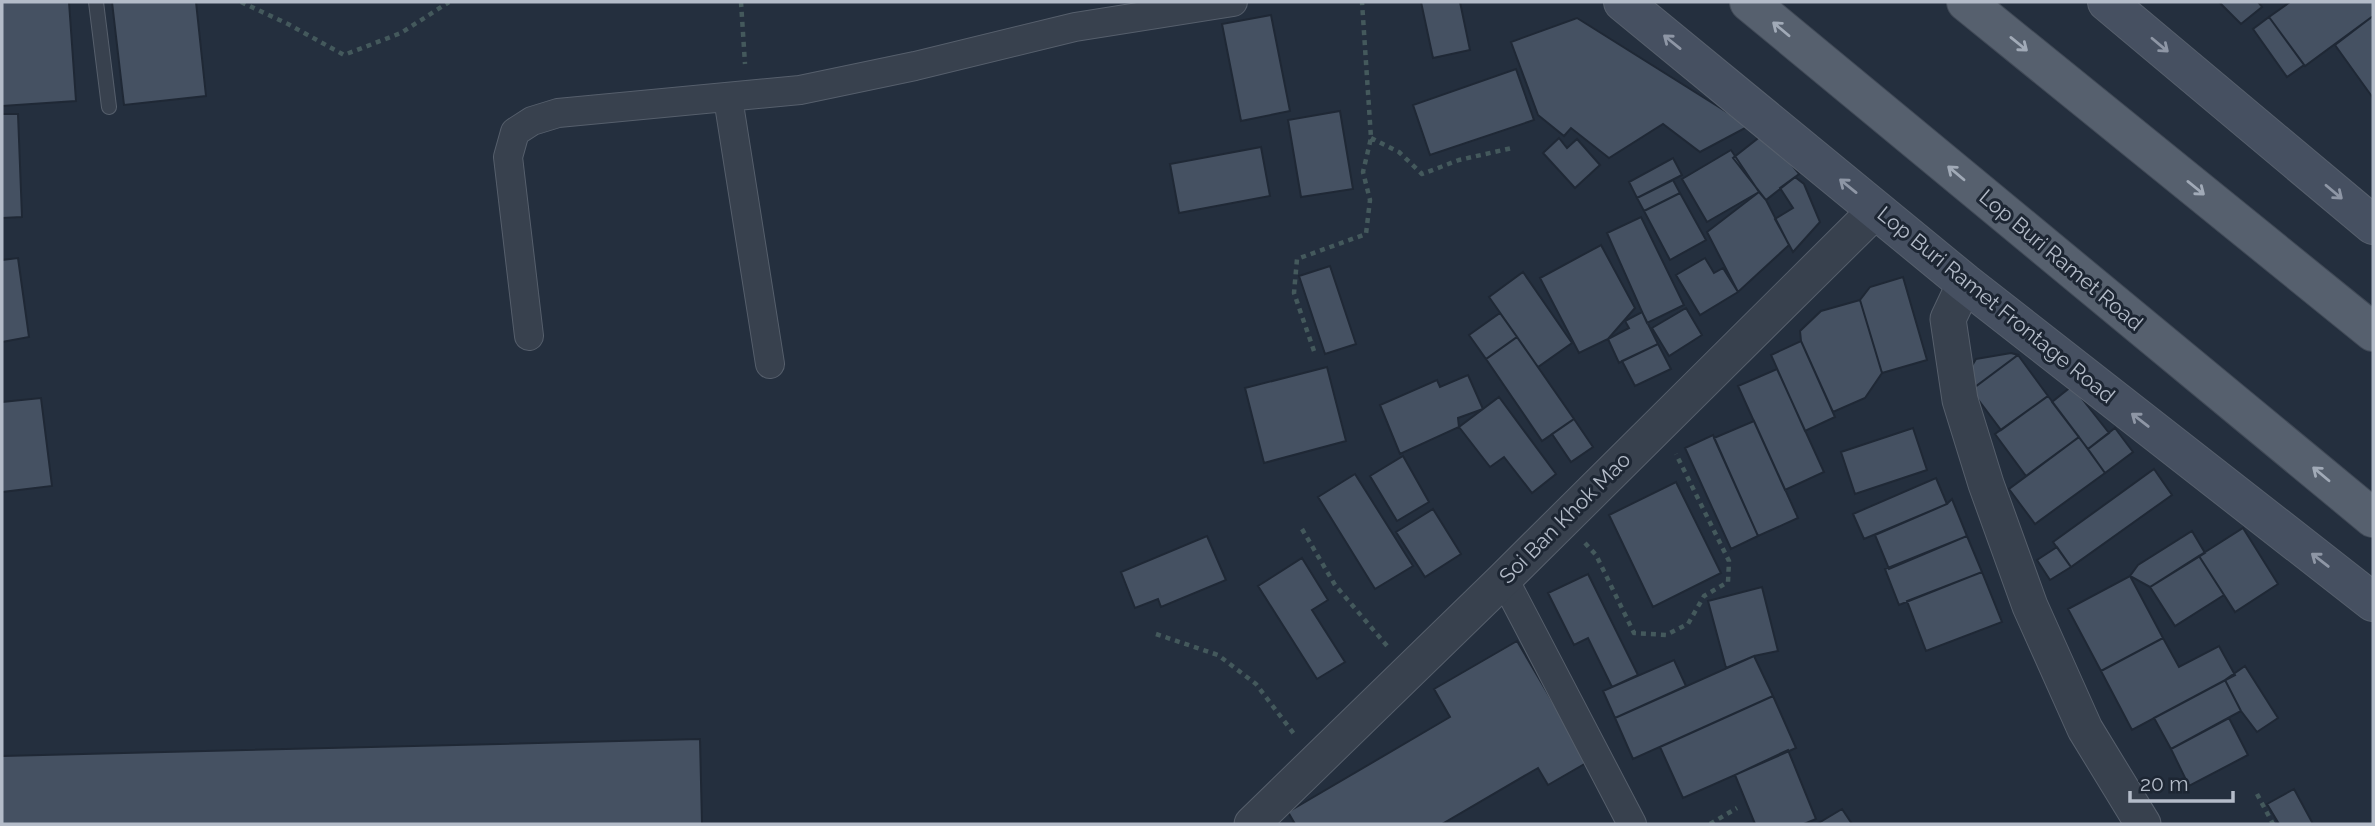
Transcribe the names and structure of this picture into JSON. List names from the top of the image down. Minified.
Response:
{"streets":{"main road":["Lop Buri Ramet Road","Lop Buri Ramet Frontage Road"],"street":["Soi Ban Khok Mao"]},"crossings":[["Lop Buri Ramet Frontage Road","Soi Ban Khok Mao"]],"scale_bar":"20 m"}
